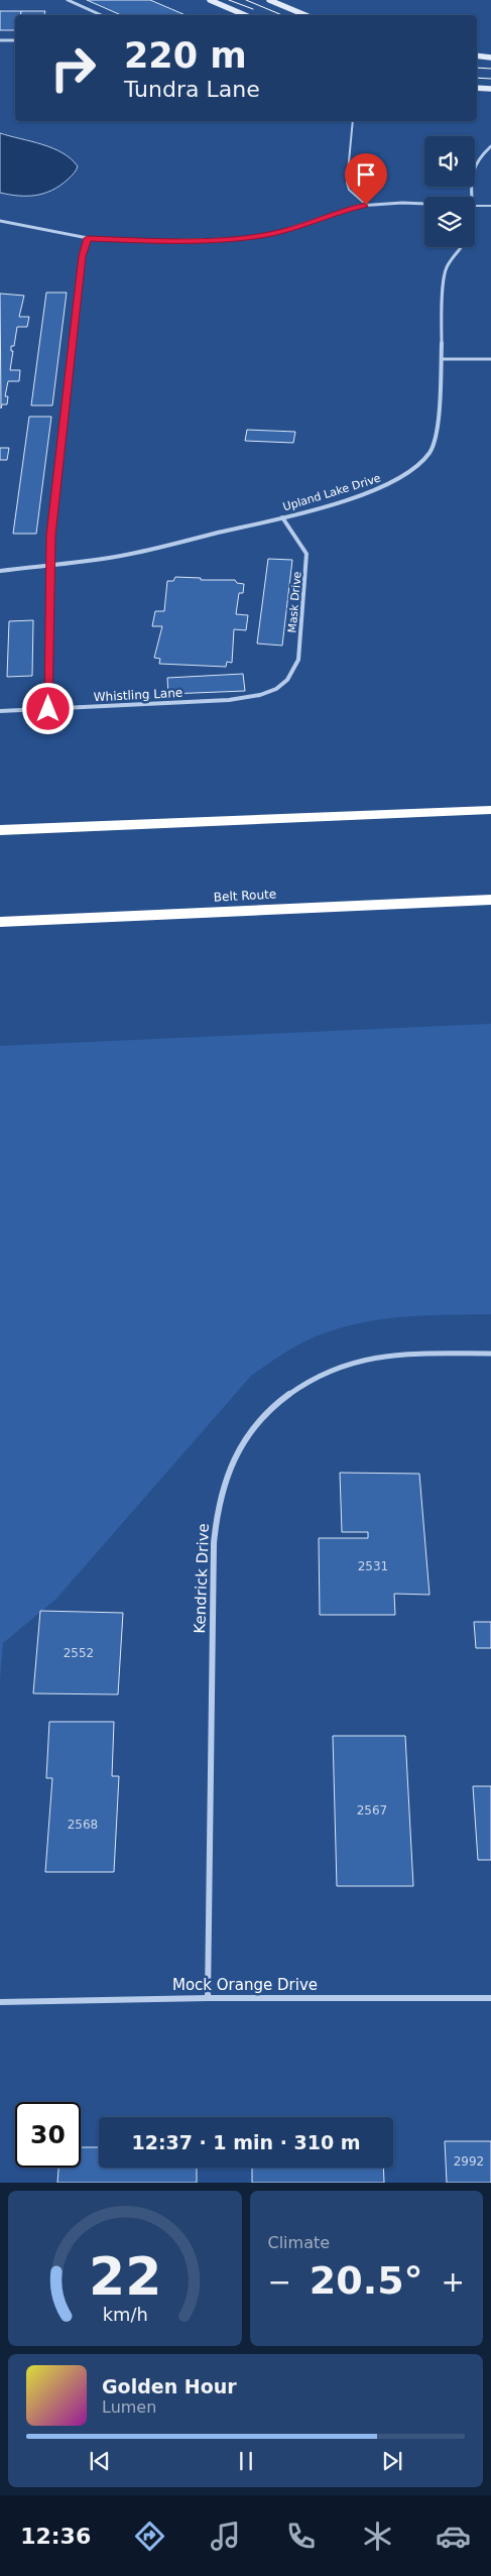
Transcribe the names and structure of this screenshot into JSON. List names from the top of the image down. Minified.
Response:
{"streets":{"highway":["Belt Route"],"street":["Upland Lake Drive","Mask Drive","Whistling Lane","Kendrick Drive","Mock Orange Drive"]},"crossings":[["Upland Lake Drive","Mask Drive"],["Mask Drive","Whistling Lane"],["Kendrick Drive","Mock Orange Drive"]],"house_numbers":["2531","2552","2567","2568","2992"],"page":{"turn":["220 m","Tundra Lane"],"limit":"30","trip":"12:37 · 1 min · 310 m","tile":"Climate","heat":["−","20.5°","+"],"song":["Golden Hour","Lumen"],"tabs":"12:36","gauge":["22","km/h"]}}
